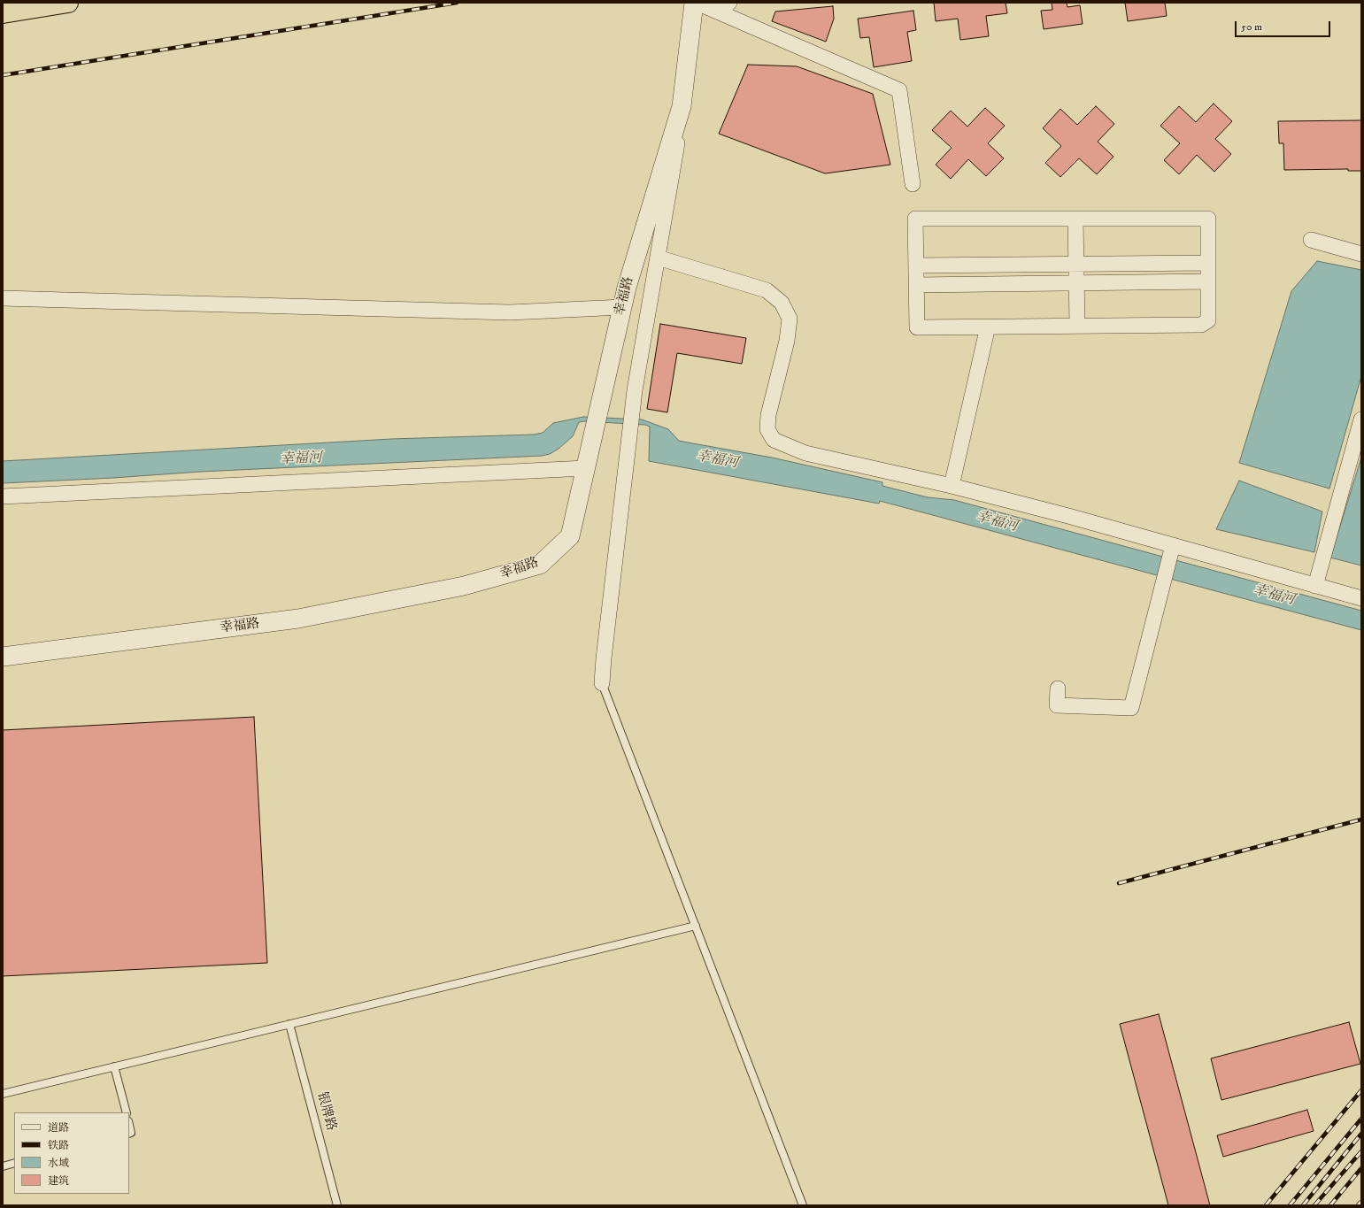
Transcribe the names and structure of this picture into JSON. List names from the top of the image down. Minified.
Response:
{"streets":{"street":["幸福路"],"lane":["银牌路"]},"water":["幸福河"],"legend":["道路","铁路","水域","建筑"],"scale_bar":"50 m"}
